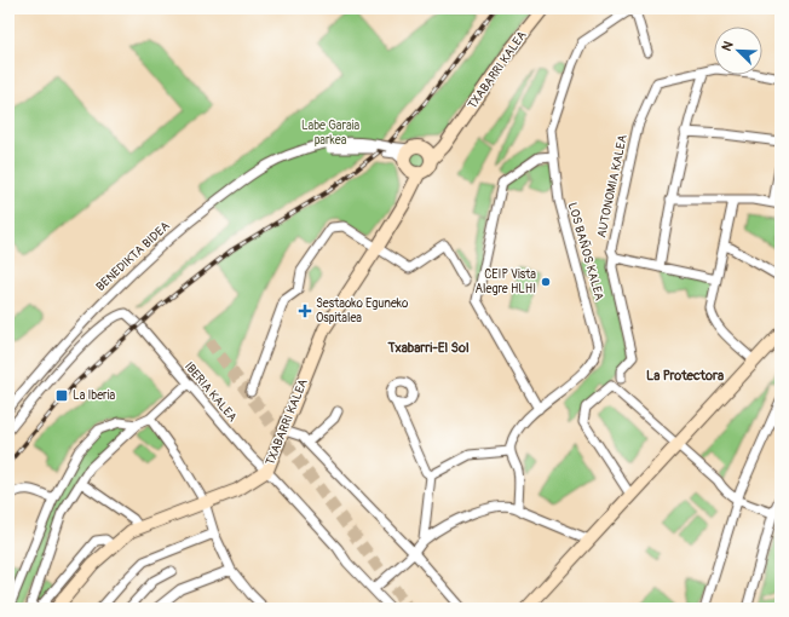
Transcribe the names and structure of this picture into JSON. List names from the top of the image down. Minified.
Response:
{"streets":{"street":["TXABARRI KALEA","AUTONOMIA KALEA","LOS BAÑOS KALEA","BENEDIKTA BIDEA","IBERIA KALEA"]},"crossings":[["TXABARRI KALEA","BENEDIKTA BIDEA"],["TXABARRI KALEA","IBERIA KALEA"]],"districts":["Txabarri-El Sol","La Protectora"],"parks":["Labe Garaia parkea"],"places":{"other":["CEIP Vista Alegre HLHI"],"health":["Sestaoko Eguneko Ospitalea"],"transit":["La Iberia"]},"north":"top left"}
